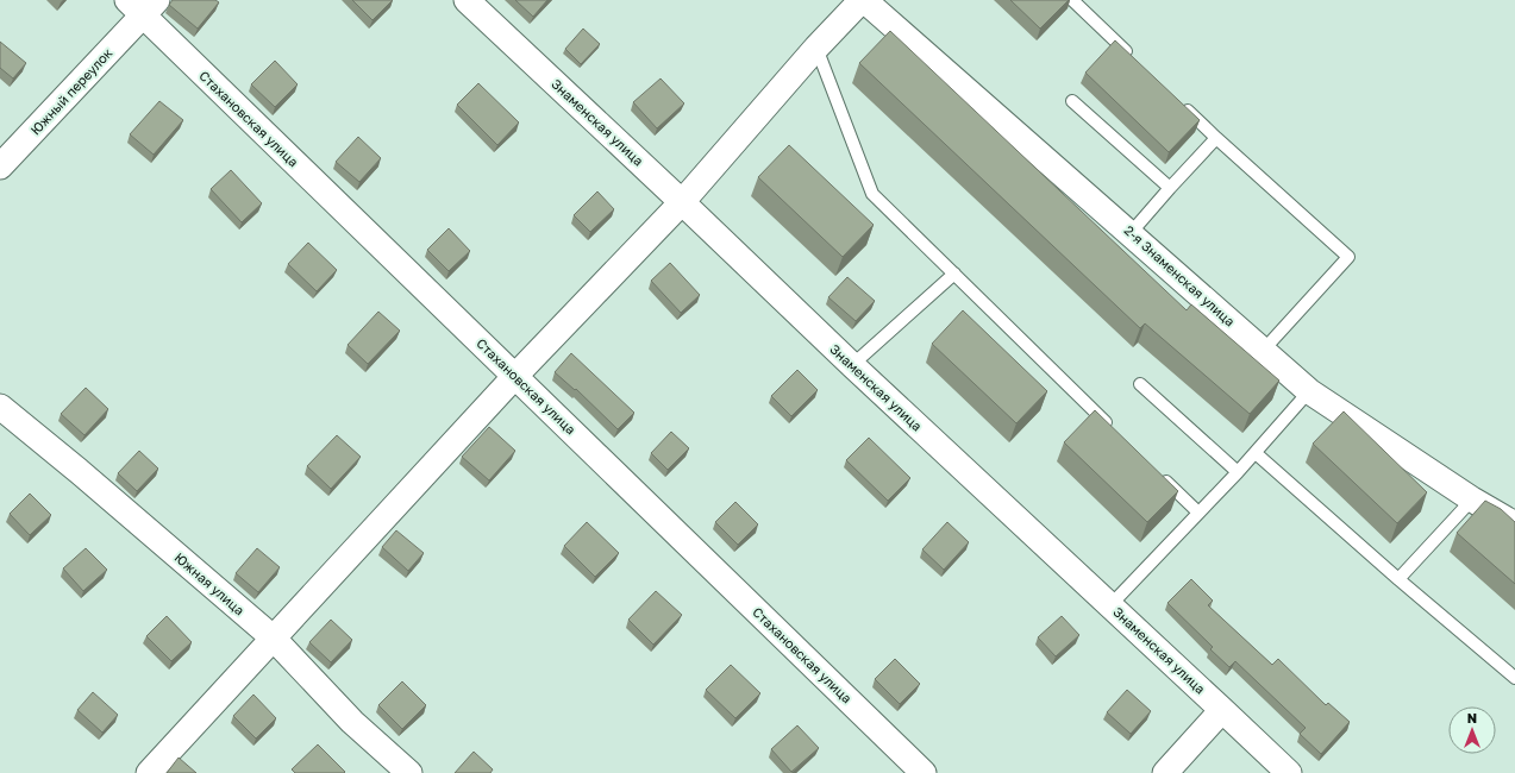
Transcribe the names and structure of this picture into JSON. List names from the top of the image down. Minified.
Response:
{"streets":{"street":["Южный переулок","Стахановская улица","Знаменская улица","2-я Знаменская улица","Южная улица"]},"crossings":[["Южный переулок","Стахановская улица"]],"north":"top"}
